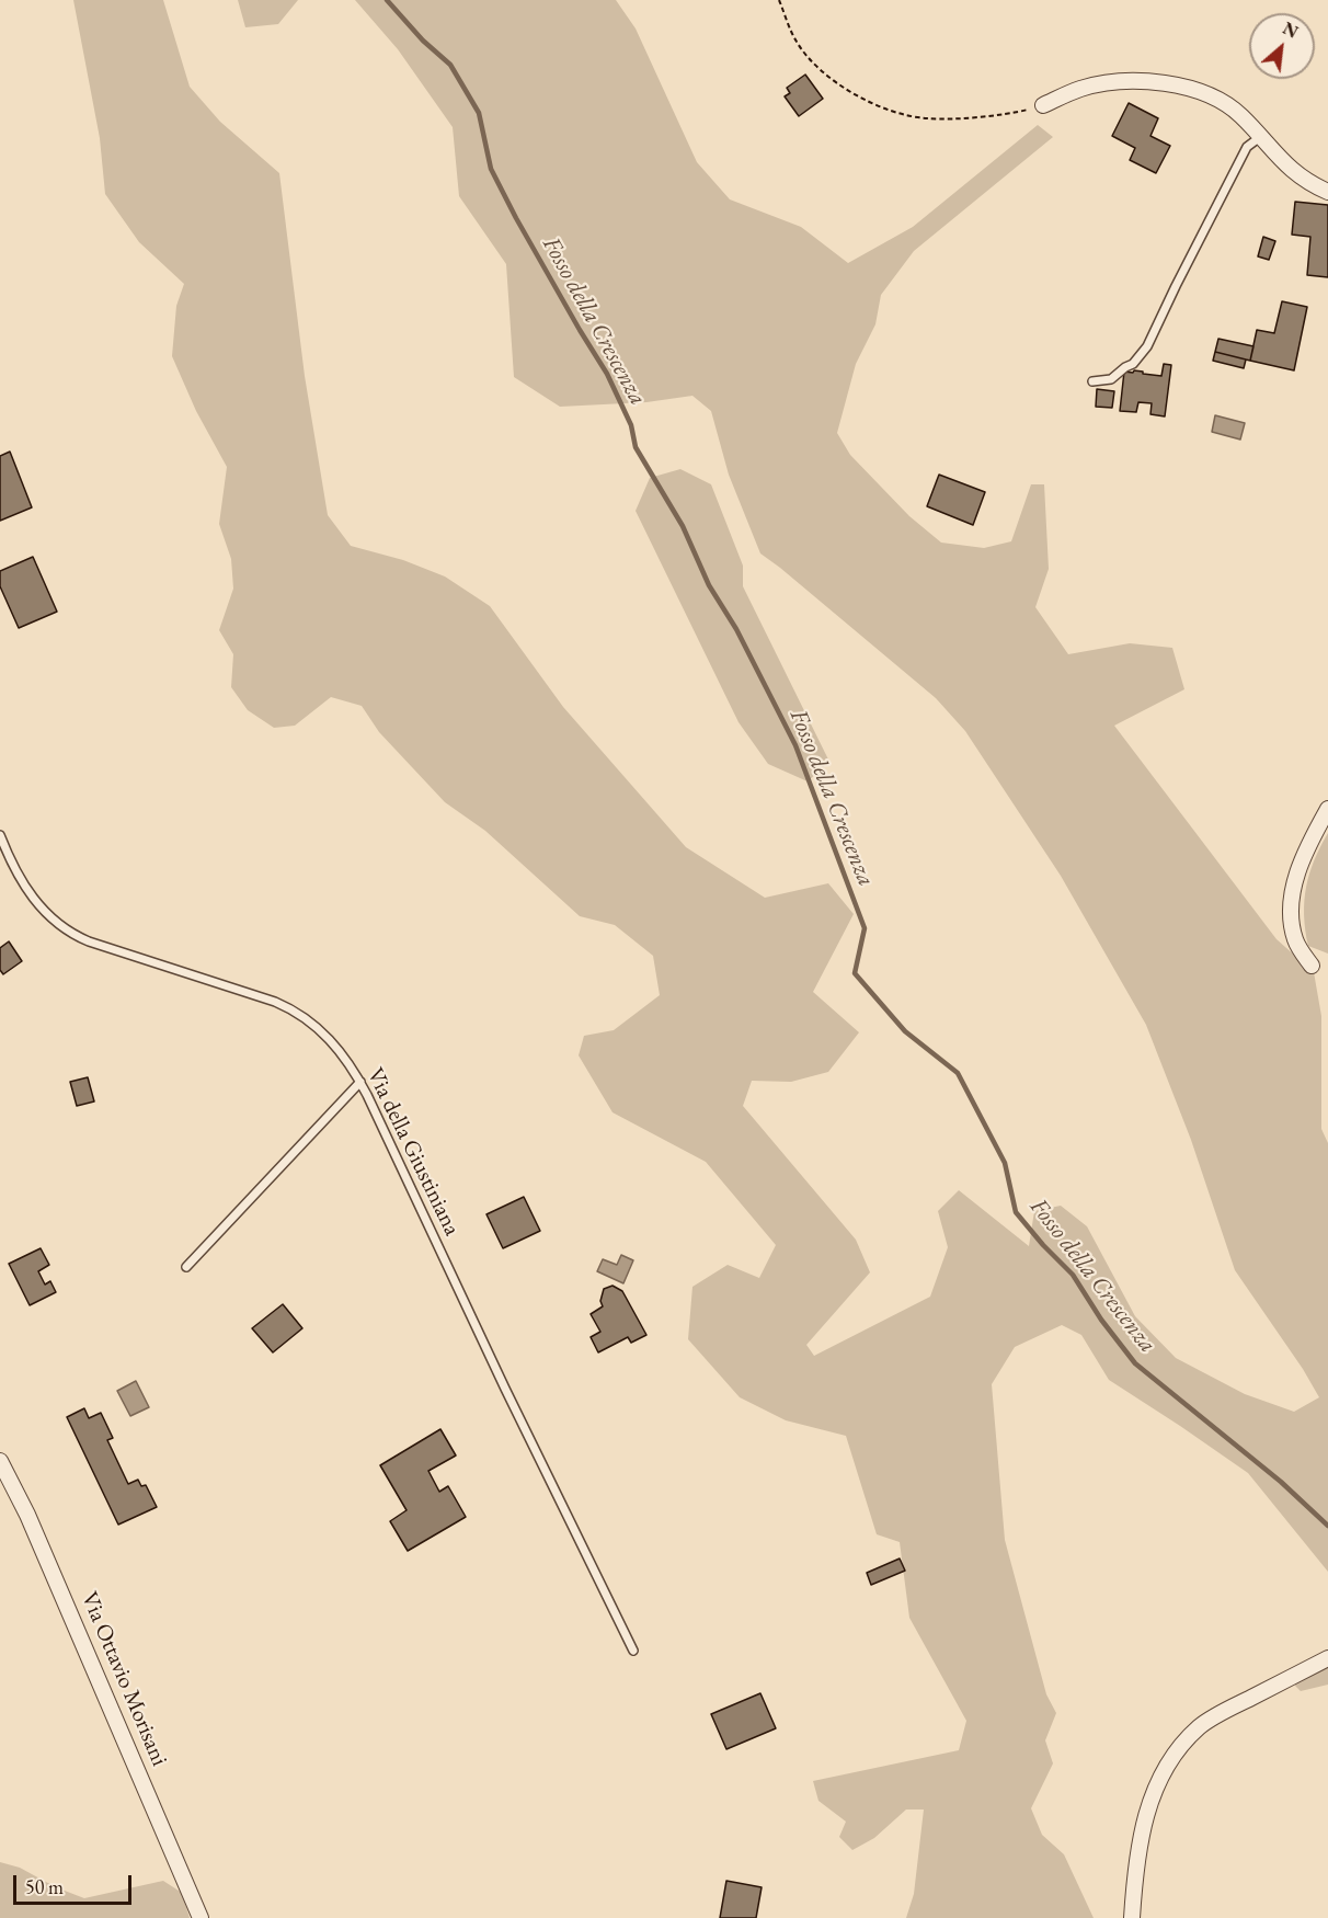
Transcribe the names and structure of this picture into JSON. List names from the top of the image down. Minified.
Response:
{"streets":{"street":["Via Ottavio Morisani"],"lane":["Via della Giustiniana"]},"water":["Fosso della Crescenza"],"scale_bar":"50 m","north":"top right"}
